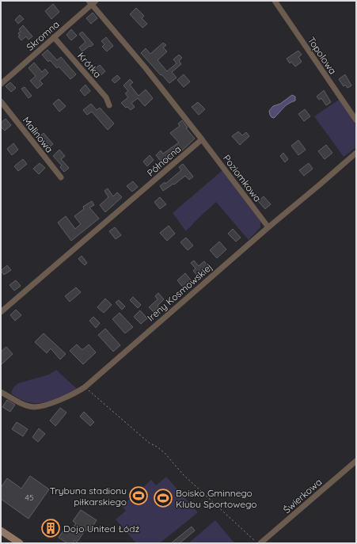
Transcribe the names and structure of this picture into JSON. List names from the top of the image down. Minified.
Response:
{"streets":{"street":["Skromna","Topolowa","Krótka","Malinowa","Północna","Poziomkowa","Ireny Kosmowskiej","Świerkowa"]},"crossings":[["Skromna","Krótka"],["Północna","Poziomkowa"],["Poziomkowa","Ireny Kosmowskiej"]],"places":{"sports":["Trybuna stadionu piłkarskiego","Boisko Gminnego Klubu Sportowego"],"building":["Dojo United Łódź"]},"house_numbers":["45"]}
